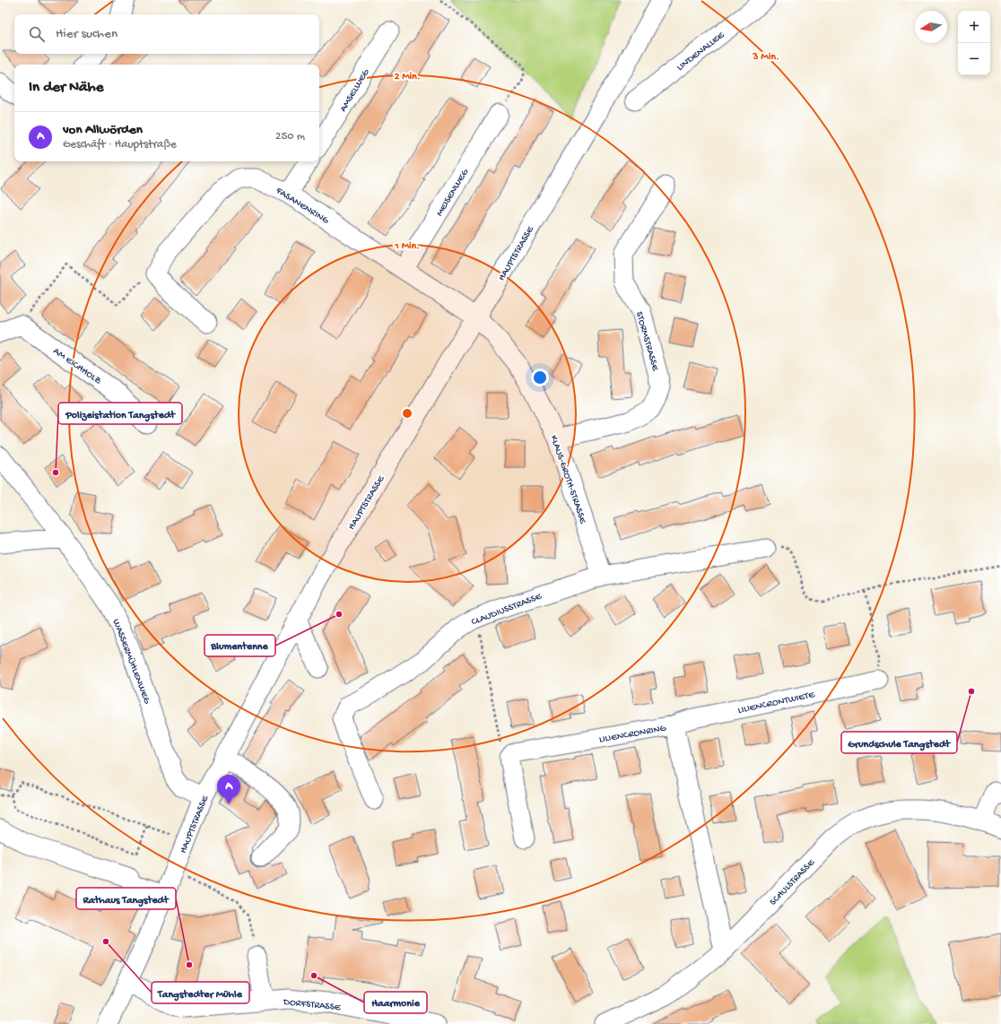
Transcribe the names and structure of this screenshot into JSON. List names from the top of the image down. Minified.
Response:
{"streets":{"street":["LINDENALLEE","AMSELWEG","MEISENWEG","FASANENRING","HAUPTSTRASSE","STORMSTRASSE","AM EICHHOLZ","KLAUS-GROTH-STRASSE","CLAUDIUSSTRASSE","WASSERMÜHLENWEG","LILIENCRONTWIETE","LILIENCRONRING","SCHULSTRASSE","DORFSTRASSE"]},"crossings":[["MEISENWEG","FASANENRING"],["FASANENRING","HAUPTSTRASSE"],["FASANENRING","KLAUS-GROTH-STRASSE"],["HAUPTSTRASSE","KLAUS-GROTH-STRASSE"],["HAUPTSTRASSE","WASSERMÜHLENWEG"],["HAUPTSTRASSE","DORFSTRASSE"],["STORMSTRASSE","KLAUS-GROTH-STRASSE"],["KLAUS-GROTH-STRASSE","CLAUDIUSSTRASSE"],["LILIENCRONTWIETE","LILIENCRONRING"],["LILIENCRONRING","SCHULSTRASSE"]],"places":["Polizeistation Tangstedt","Blumentenne","Grundschule Tangstedt","Tangstedter Mühle","Rathaus Tangstedt","Haarmonie"],"north":"left","page":{"map_buttons":["+","−"],"search":"Hier suchen","heading":"In der Nähe","list":[{"mark":"A","name":"von Allwörden","note":"Geschäft · Hauptstraße","value":"250 m"}],"pins":"A"},"rings":["3 Min.","2 Min.","1 Min."]}
